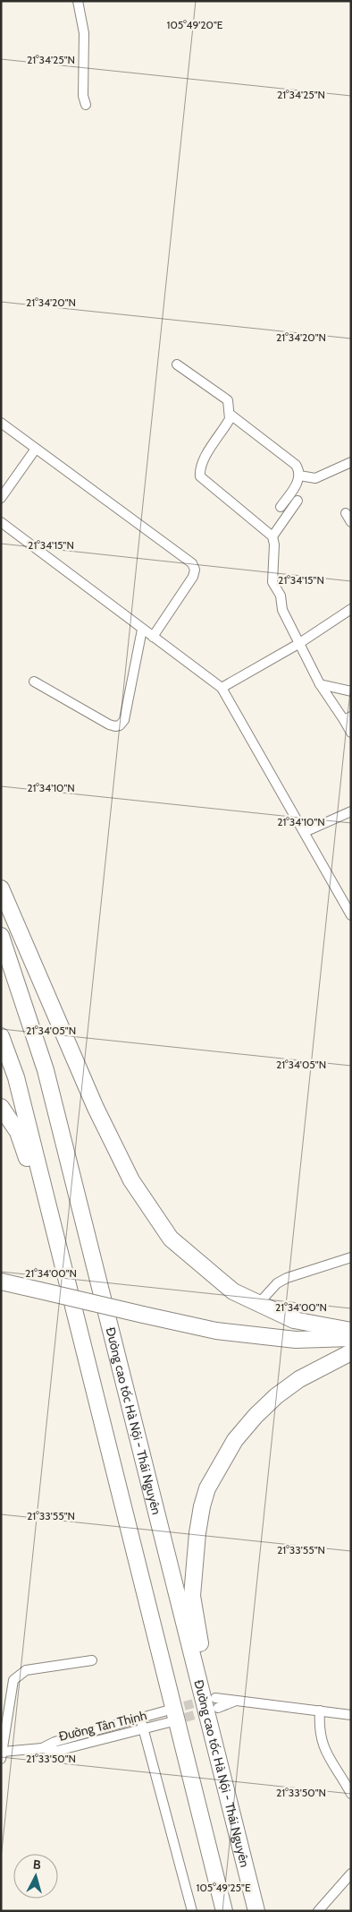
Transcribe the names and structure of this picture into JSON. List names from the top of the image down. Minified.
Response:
{"streets":{"highway":["Đường cao tốc Hà Nội - Thái Nguyên"],"street":["Đường Tân Thịnh"]},"north":"top","coordinates":["105°49'20\"E","21°34'25\"N","21°34'20\"N","21°34'15\"N","21°34'10\"N","21°34'05\"N","21°34'00\"N","21°33'55\"N","21°33'50\"N","105°49'25\"E"]}
